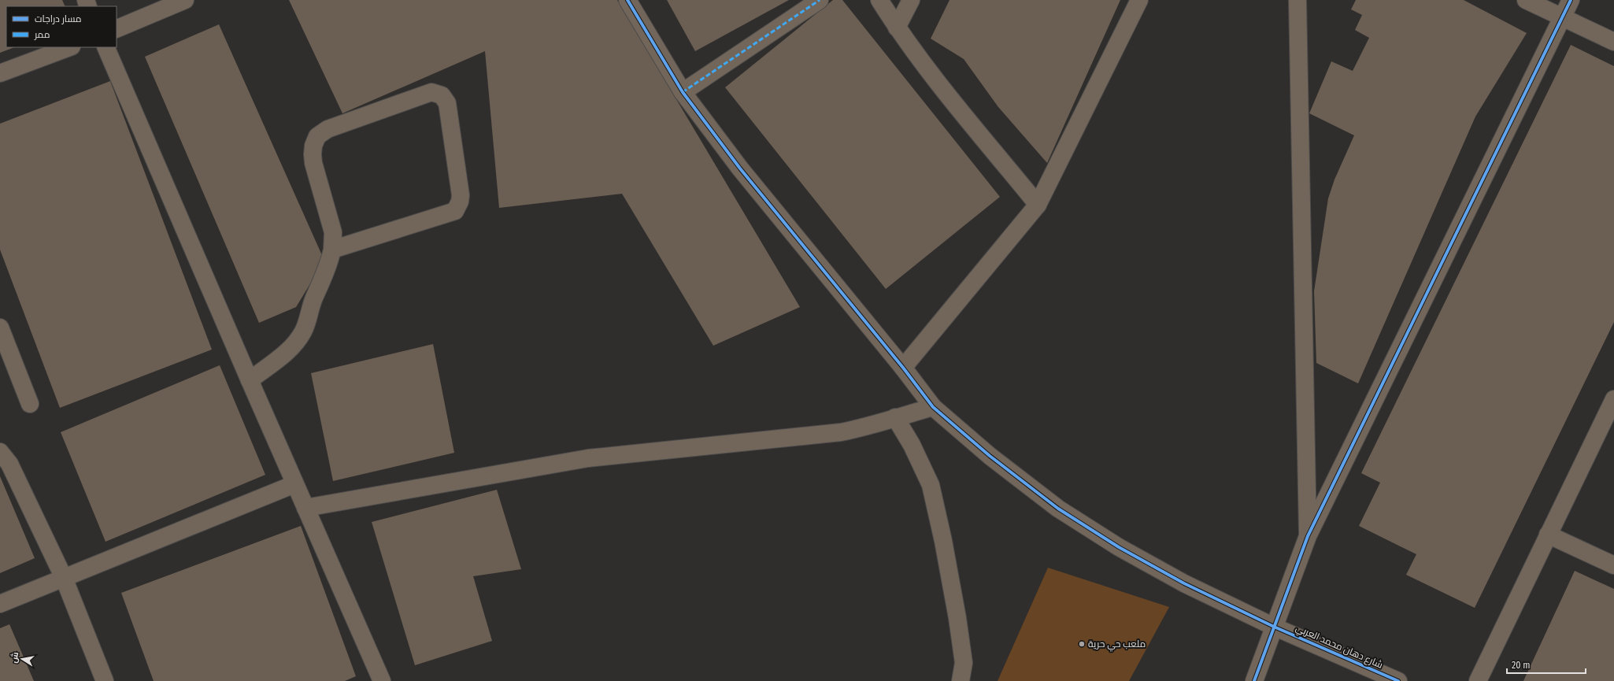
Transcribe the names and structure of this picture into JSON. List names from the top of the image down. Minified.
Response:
{"streets":{"street":["شارع دهان محمد العربي"]},"places":["ملعب حي حرية"],"legend":["مسار دراجات","ممر"],"scale_bar":"20 m","north":"left"}
